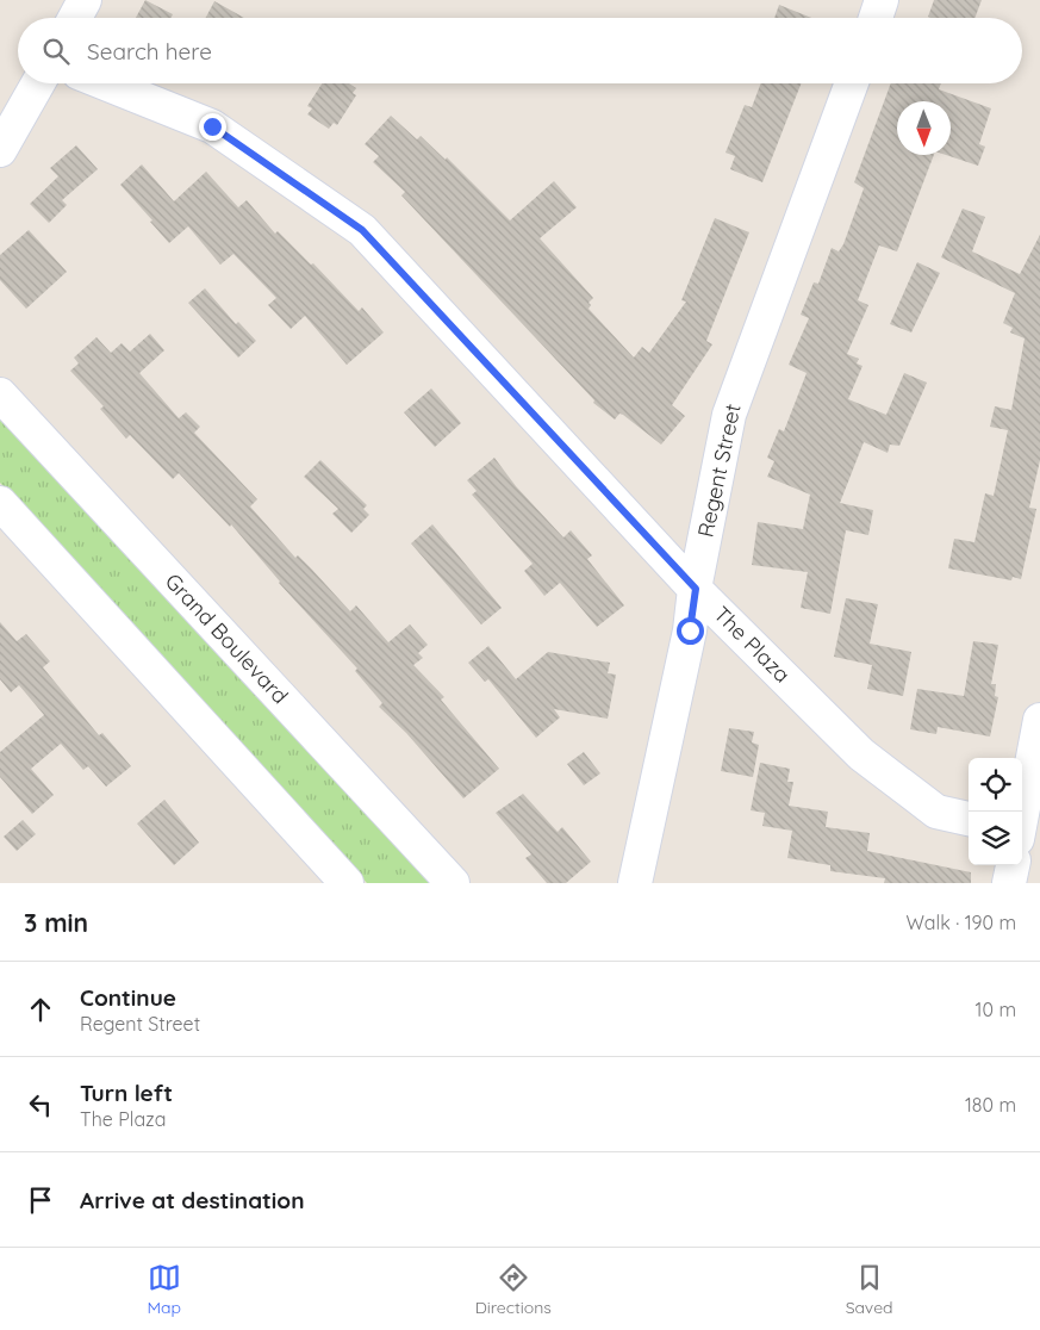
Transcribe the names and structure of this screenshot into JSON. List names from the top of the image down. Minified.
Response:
{"streets":{"street":["Regent Street","Grand Boulevard","The Plaza"]},"crossings":[["Regent Street","The Plaza"]],"north":"bottom","page":{"search":"Search here","heading":["3 min","Walk · 190 m"],"list":[["Continue","Regent Street","10 m"],["Turn left","The Plaza","180 m"],"Arrive at destination"],"nav":["Map","Directions","Saved"]}}
